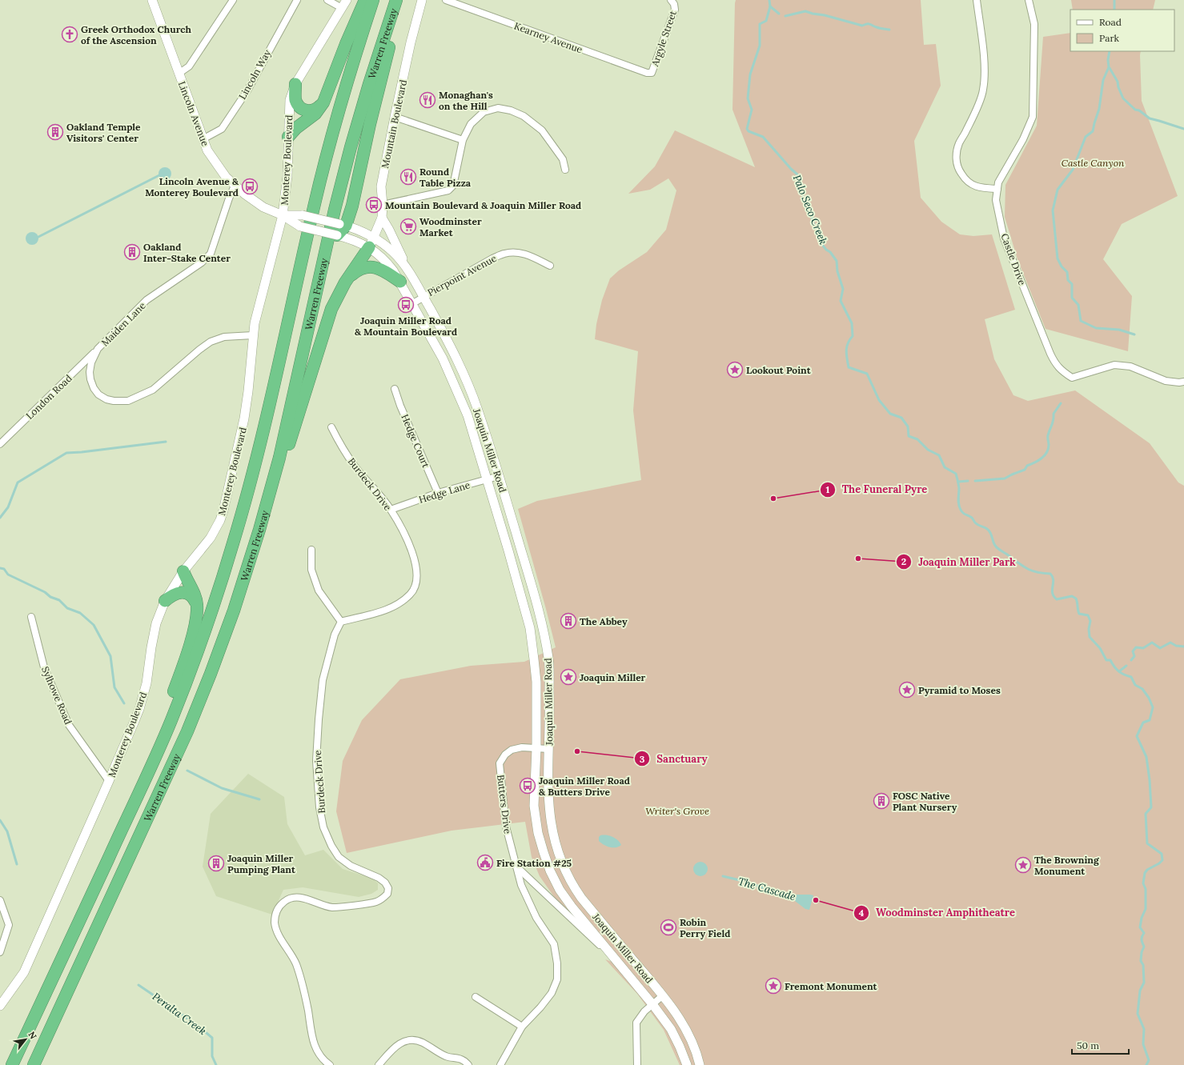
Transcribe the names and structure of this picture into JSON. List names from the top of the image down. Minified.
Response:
{"streets":{"highway":["Warren Freeway"],"main road":["Lincoln Avenue","Mountain Boulevard","Monterey Boulevard","Joaquin Miller Road"],"street":["Kearney Avenue","Argyle Street","Lincoln Way","Castle Drive","Pierpoint Avenue","Maiden Lane","London Road","Hedge Court","Burdeck Drive","Hedge Lane","Sylhowe Road","Butters Drive"]},"crossings":[["Kearney Avenue","Argyle Street"],["Lincoln Way","Lincoln Avenue"],["Lincoln Avenue","Mountain Boulevard"],["Lincoln Avenue","Monterey Boulevard"],["Lincoln Avenue","Maiden Lane"],["Lincoln Avenue","Joaquin Miller Road"],["Mountain Boulevard","Joaquin Miller Road"],["Monterey Boulevard","Maiden Lane"],["Monterey Boulevard","Sylhowe Road"],["Pierpoint Avenue","Joaquin Miller Road"],["Maiden Lane","London Road"],["Hedge Court","Hedge Lane"],["Joaquin Miller Road","Hedge Lane"],["Joaquin Miller Road","Butters Drive"],["Burdeck Drive","Hedge Lane"]],"water":["Palo Seco Creek","The Cascade","Peralta Creek"],"parks":["Castle Canyon","Writer's Grove"],"places":{"church":["Greek Orthodox Church of the Ascension"],"restaurant":["Monaghan's on the Hill","Round Table Pizza"],"building":["Oakland Temple Visitors' Center","Oakland Inter-Stake Center","The Abbey","FOSC Native Plant Nursery","Joaquin Miller Pumping Plant"],"bus stop":["Lincoln Avenue & Monterey Boulevard","Mountain Boulevard & Joaquin Miller Road","Joaquin Miller Road & Mountain Boulevard","Joaquin Miller Road & Butters Drive"],"supermarket":["Woodminster Market"],"place":["Lookout Point","Joaquin Miller","Pyramid to Moses","The Browning Monument","Fremont Monument"],"other":["The Funeral Pyre","Joaquin Miller Park","Sanctuary","Woodminster Amphitheatre"],"public building":["Fire Station #25"],"sports":["Robin Perry Field"]},"legend":["Road","Park"],"scale_bar":"50 m","north":"top right"}
